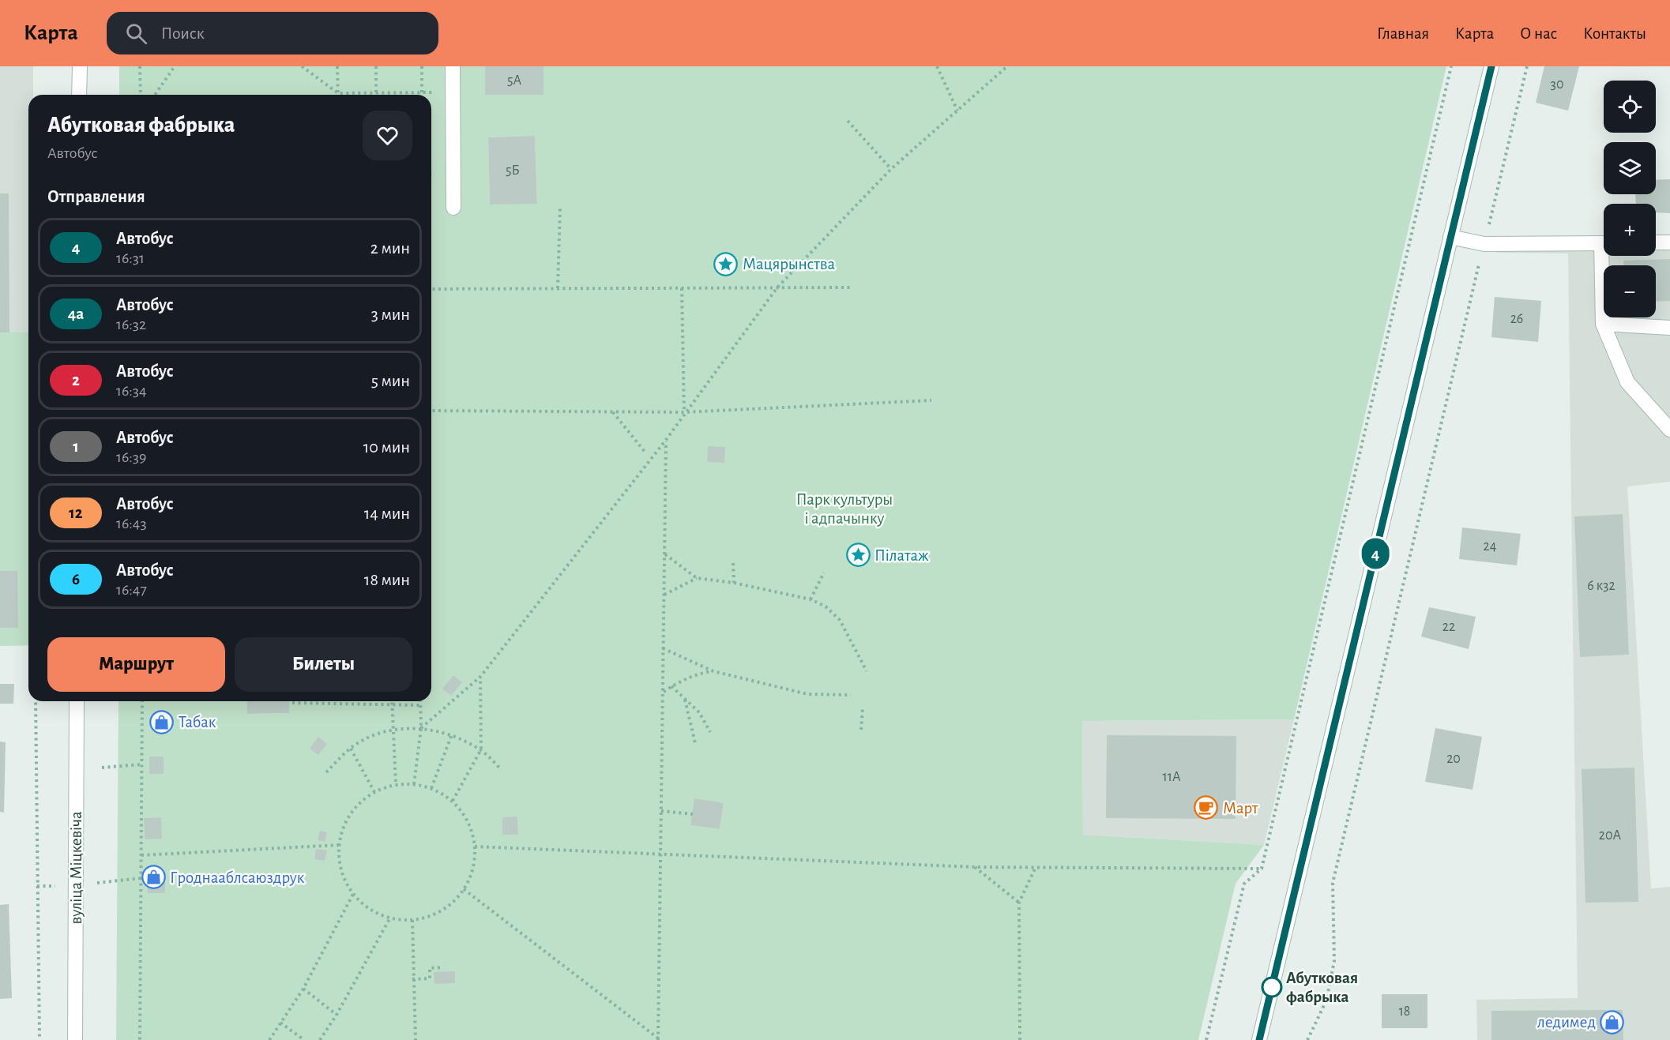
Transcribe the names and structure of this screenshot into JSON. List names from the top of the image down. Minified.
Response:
{"streets":{"main road":["вуліца Міцкевіча"]},"parks":["Парк культуры і адпачынку"],"places":{"place":["Мацярынства","Пілатаж"],"shop":["Табак","Гроднааблсаюздрук","ледимед"],"cafe":["Март"],"other":["Абутковая фабрыка"]},"lines":["bus line 4"],"house_numbers":["5А","30","5Б","26","24","6 к32","22","20","11А","20А","18"],"page":{"header":"Карта","search":"Поиск","nav":["Главная","Карта","О нас","Контакты"],"on_map":"4","map_buttons":["+","−"],"heading":[["Абутковая фабрыка","Автобус"],"Отправления"],"list":[{"mark":"4","name":"Автобус","note":"16:31","value":"2 мин"},{"mark":"4а","name":"Автобус","note":"16:32","value":"3 мин"},{"mark":"2","name":"Автобус","note":"16:34","value":"5 мин"},{"mark":"1","name":"Автобус","note":"16:39","value":"10 мин"},{"mark":"12","name":"Автобус","note":"16:43","value":"14 мин"},{"mark":"6","name":"Автобус","note":"16:47","value":"18 мин"}],"buttons":["Маршрут","Билеты"]}}
